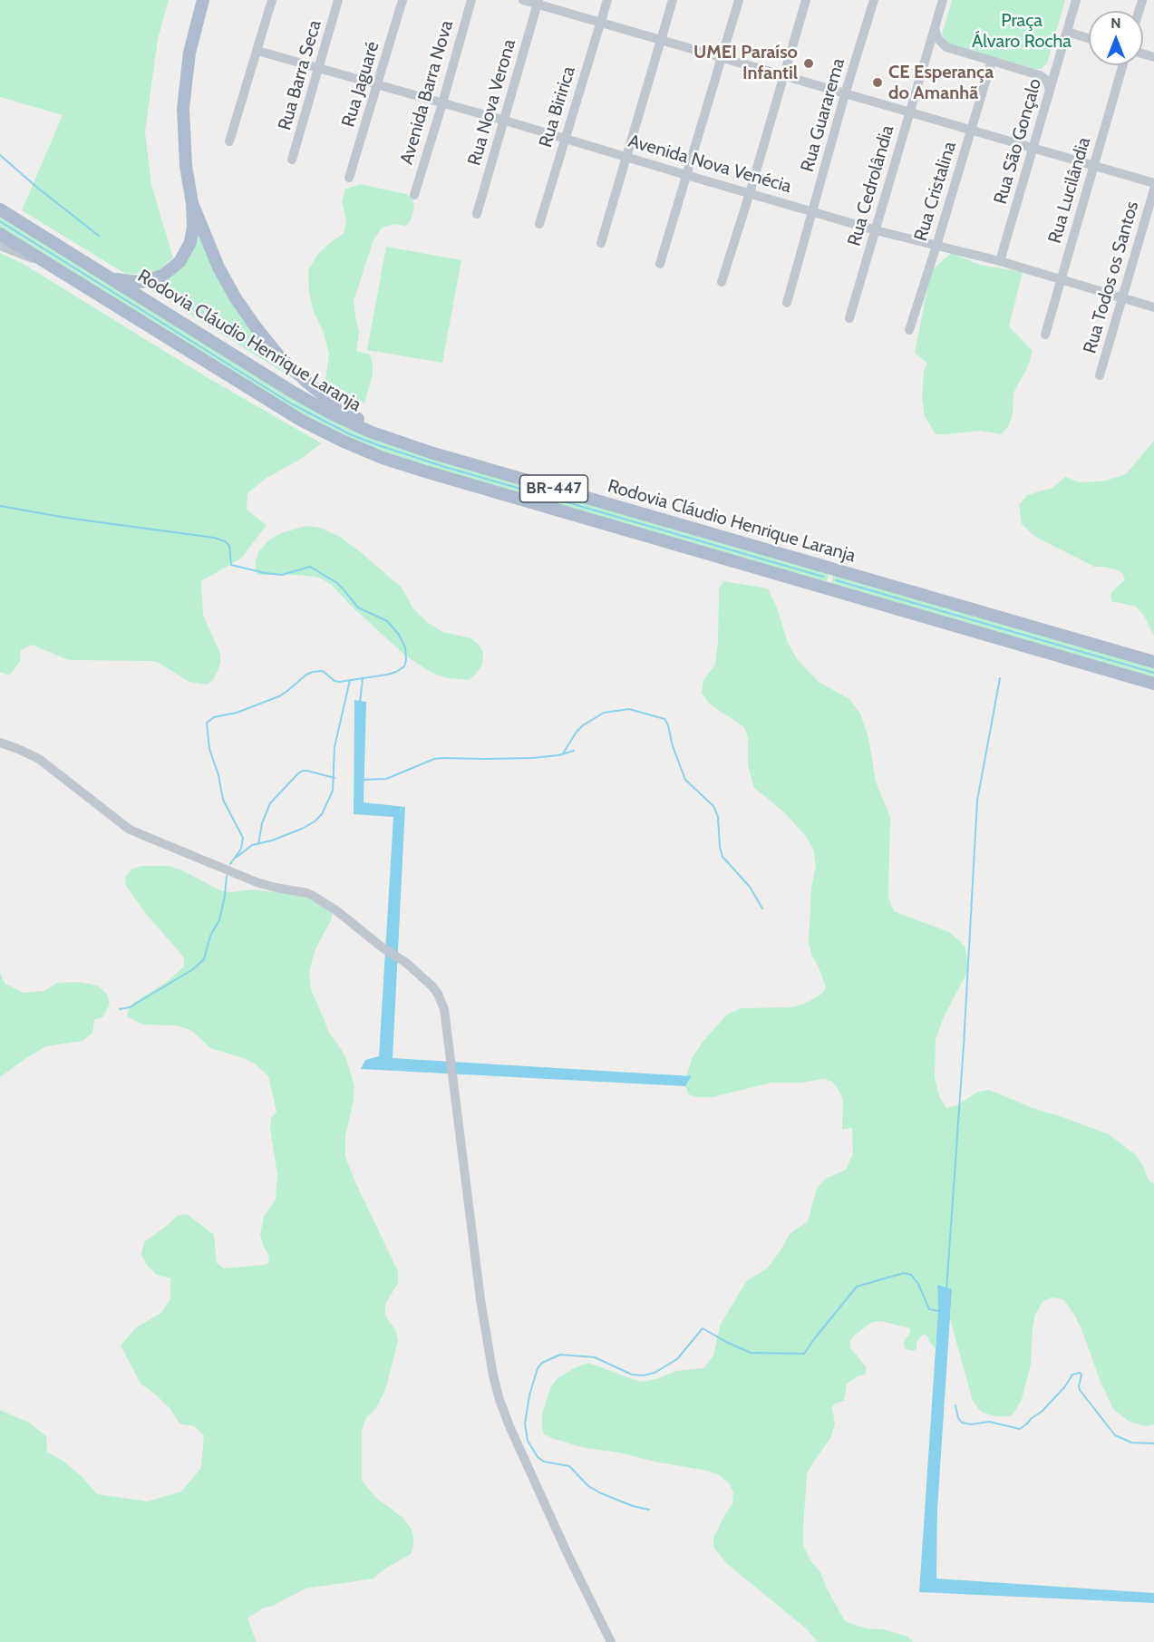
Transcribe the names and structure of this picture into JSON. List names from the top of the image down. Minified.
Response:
{"streets":{"main road":["Rodovia Cláudio Henrique Laranja","BR-447"],"street":["Rua Barra Seca","Rua Jaguaré","Avenida Barra Nova","Rua Nova Verona","Rua Biririca","Rua Guararema","Rua São Gonçalo","Avenida Nova Venécia","Rua Cedrolândia","Rua Lucilândia","Rua Cristalina","Rua Todos os Santos"]},"crossings":[["Rua Barra Seca","Avenida Nova Venécia"],["Rua Jaguaré","Avenida Nova Venécia"],["Avenida Barra Nova","Avenida Nova Venécia"],["Rua Nova Verona","Avenida Nova Venécia"],["Rua Biririca","Avenida Nova Venécia"],["Rua Guararema","Avenida Nova Venécia"],["Rua São Gonçalo","Avenida Nova Venécia"],["Avenida Nova Venécia","Rua Cedrolândia"],["Avenida Nova Venécia","Rua Lucilândia"],["Avenida Nova Venécia","Rua Cristalina"],["Avenida Nova Venécia","Rua Todos os Santos"]],"parks":["Praça Álvaro Rocha"],"places":["UMEI Paraíso Infantil","CE Esperança do Amanhã"],"north":"top"}
